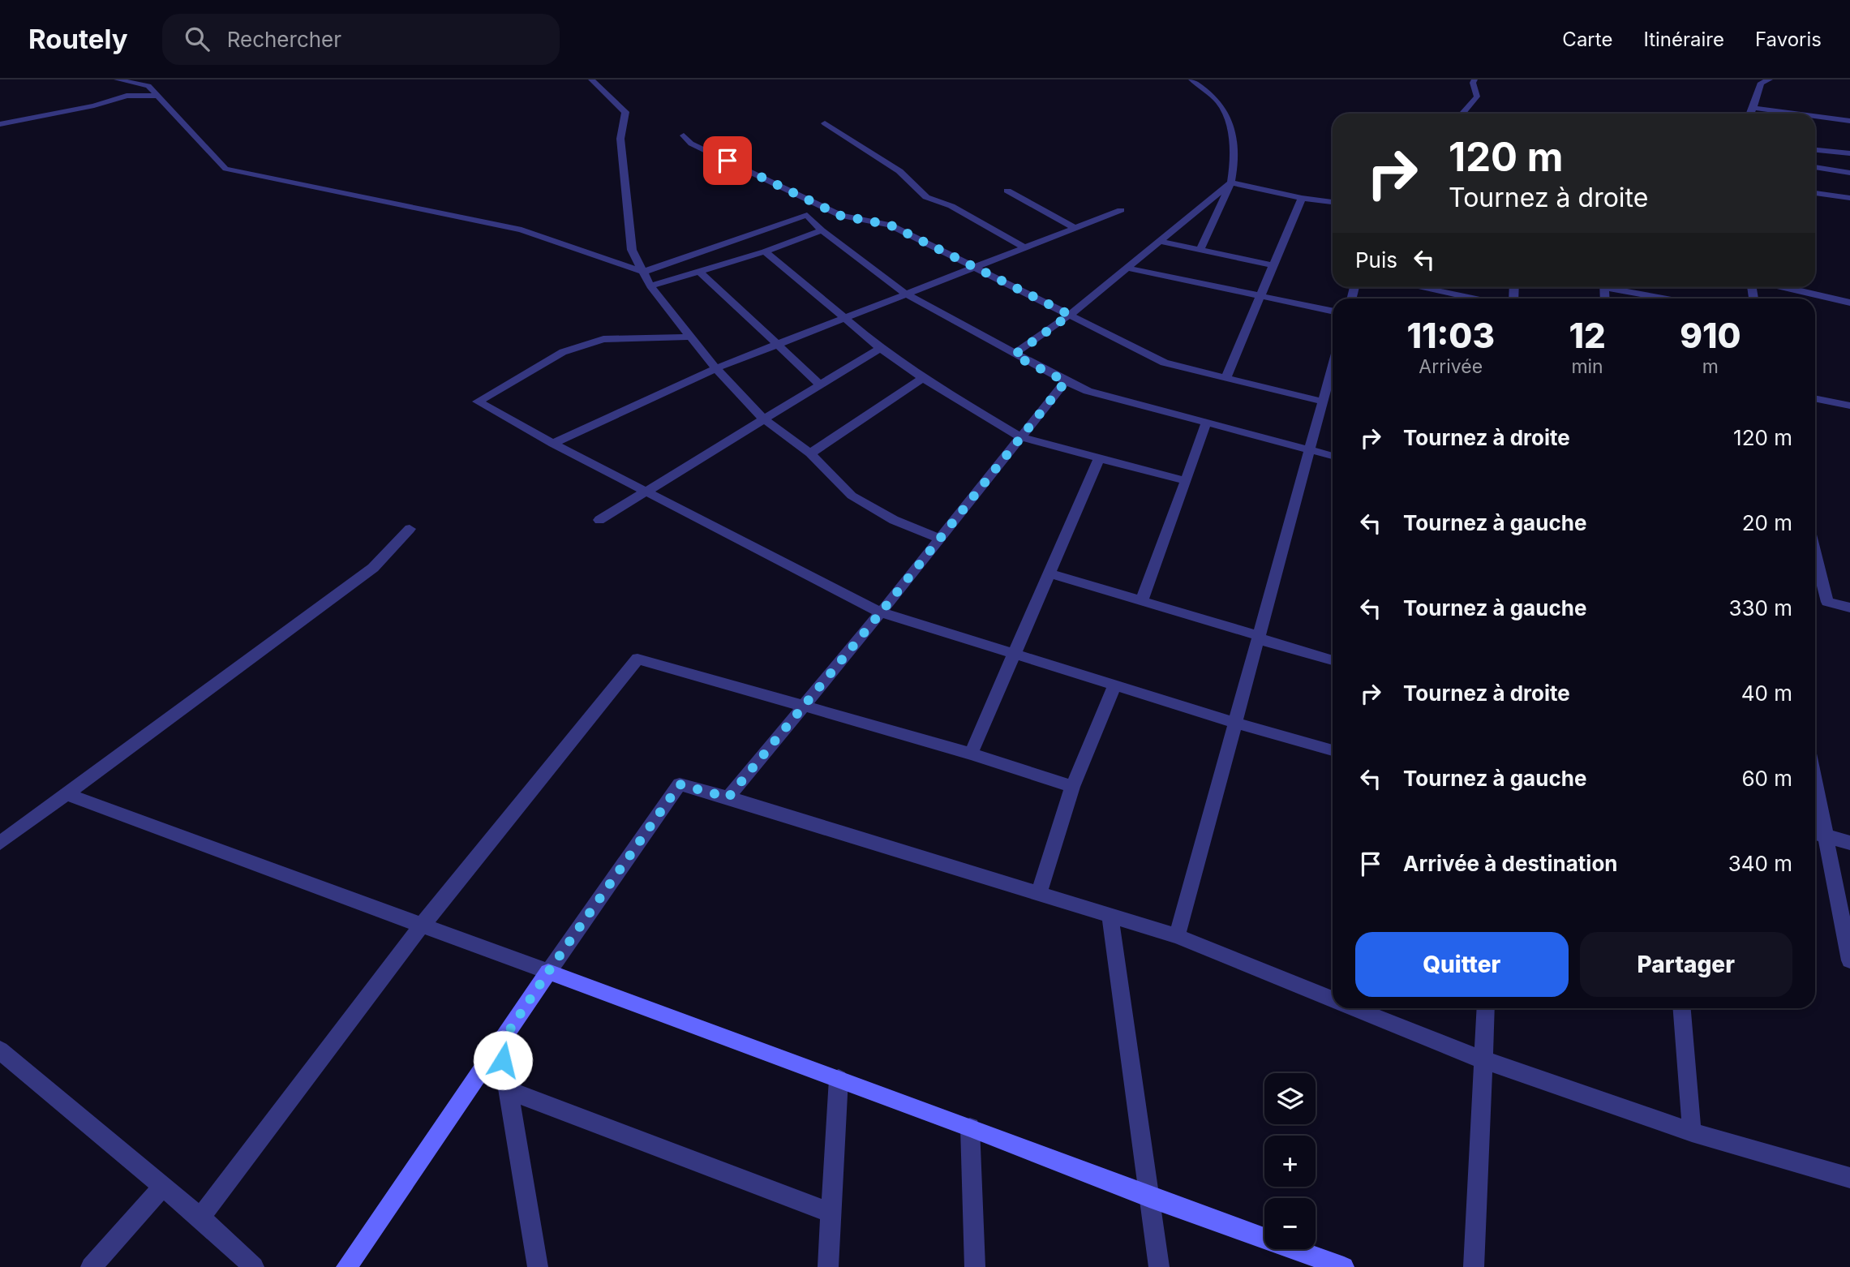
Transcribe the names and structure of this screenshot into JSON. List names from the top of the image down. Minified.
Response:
{"page":{"header":"Routely","search":"Rechercher","nav":["Carte","Itinéraire","Favoris"],"turn":["120 m","Tournez à droite"],"then":"Puis","eta":["11:03","Arrivée","12","min","910","m"],"list":[{"name":"Tournez à droite","value":"120 m"},{"name":"Tournez à gauche","value":"20 m"},{"name":"Tournez à gauche","value":"330 m"},{"name":"Tournez à droite","value":"40 m"},{"name":"Tournez à gauche","value":"60 m"},{"name":"Arrivée à destination","value":"340 m"}],"buttons":["Quitter","Partager"],"map_buttons":["+","−"]}}
